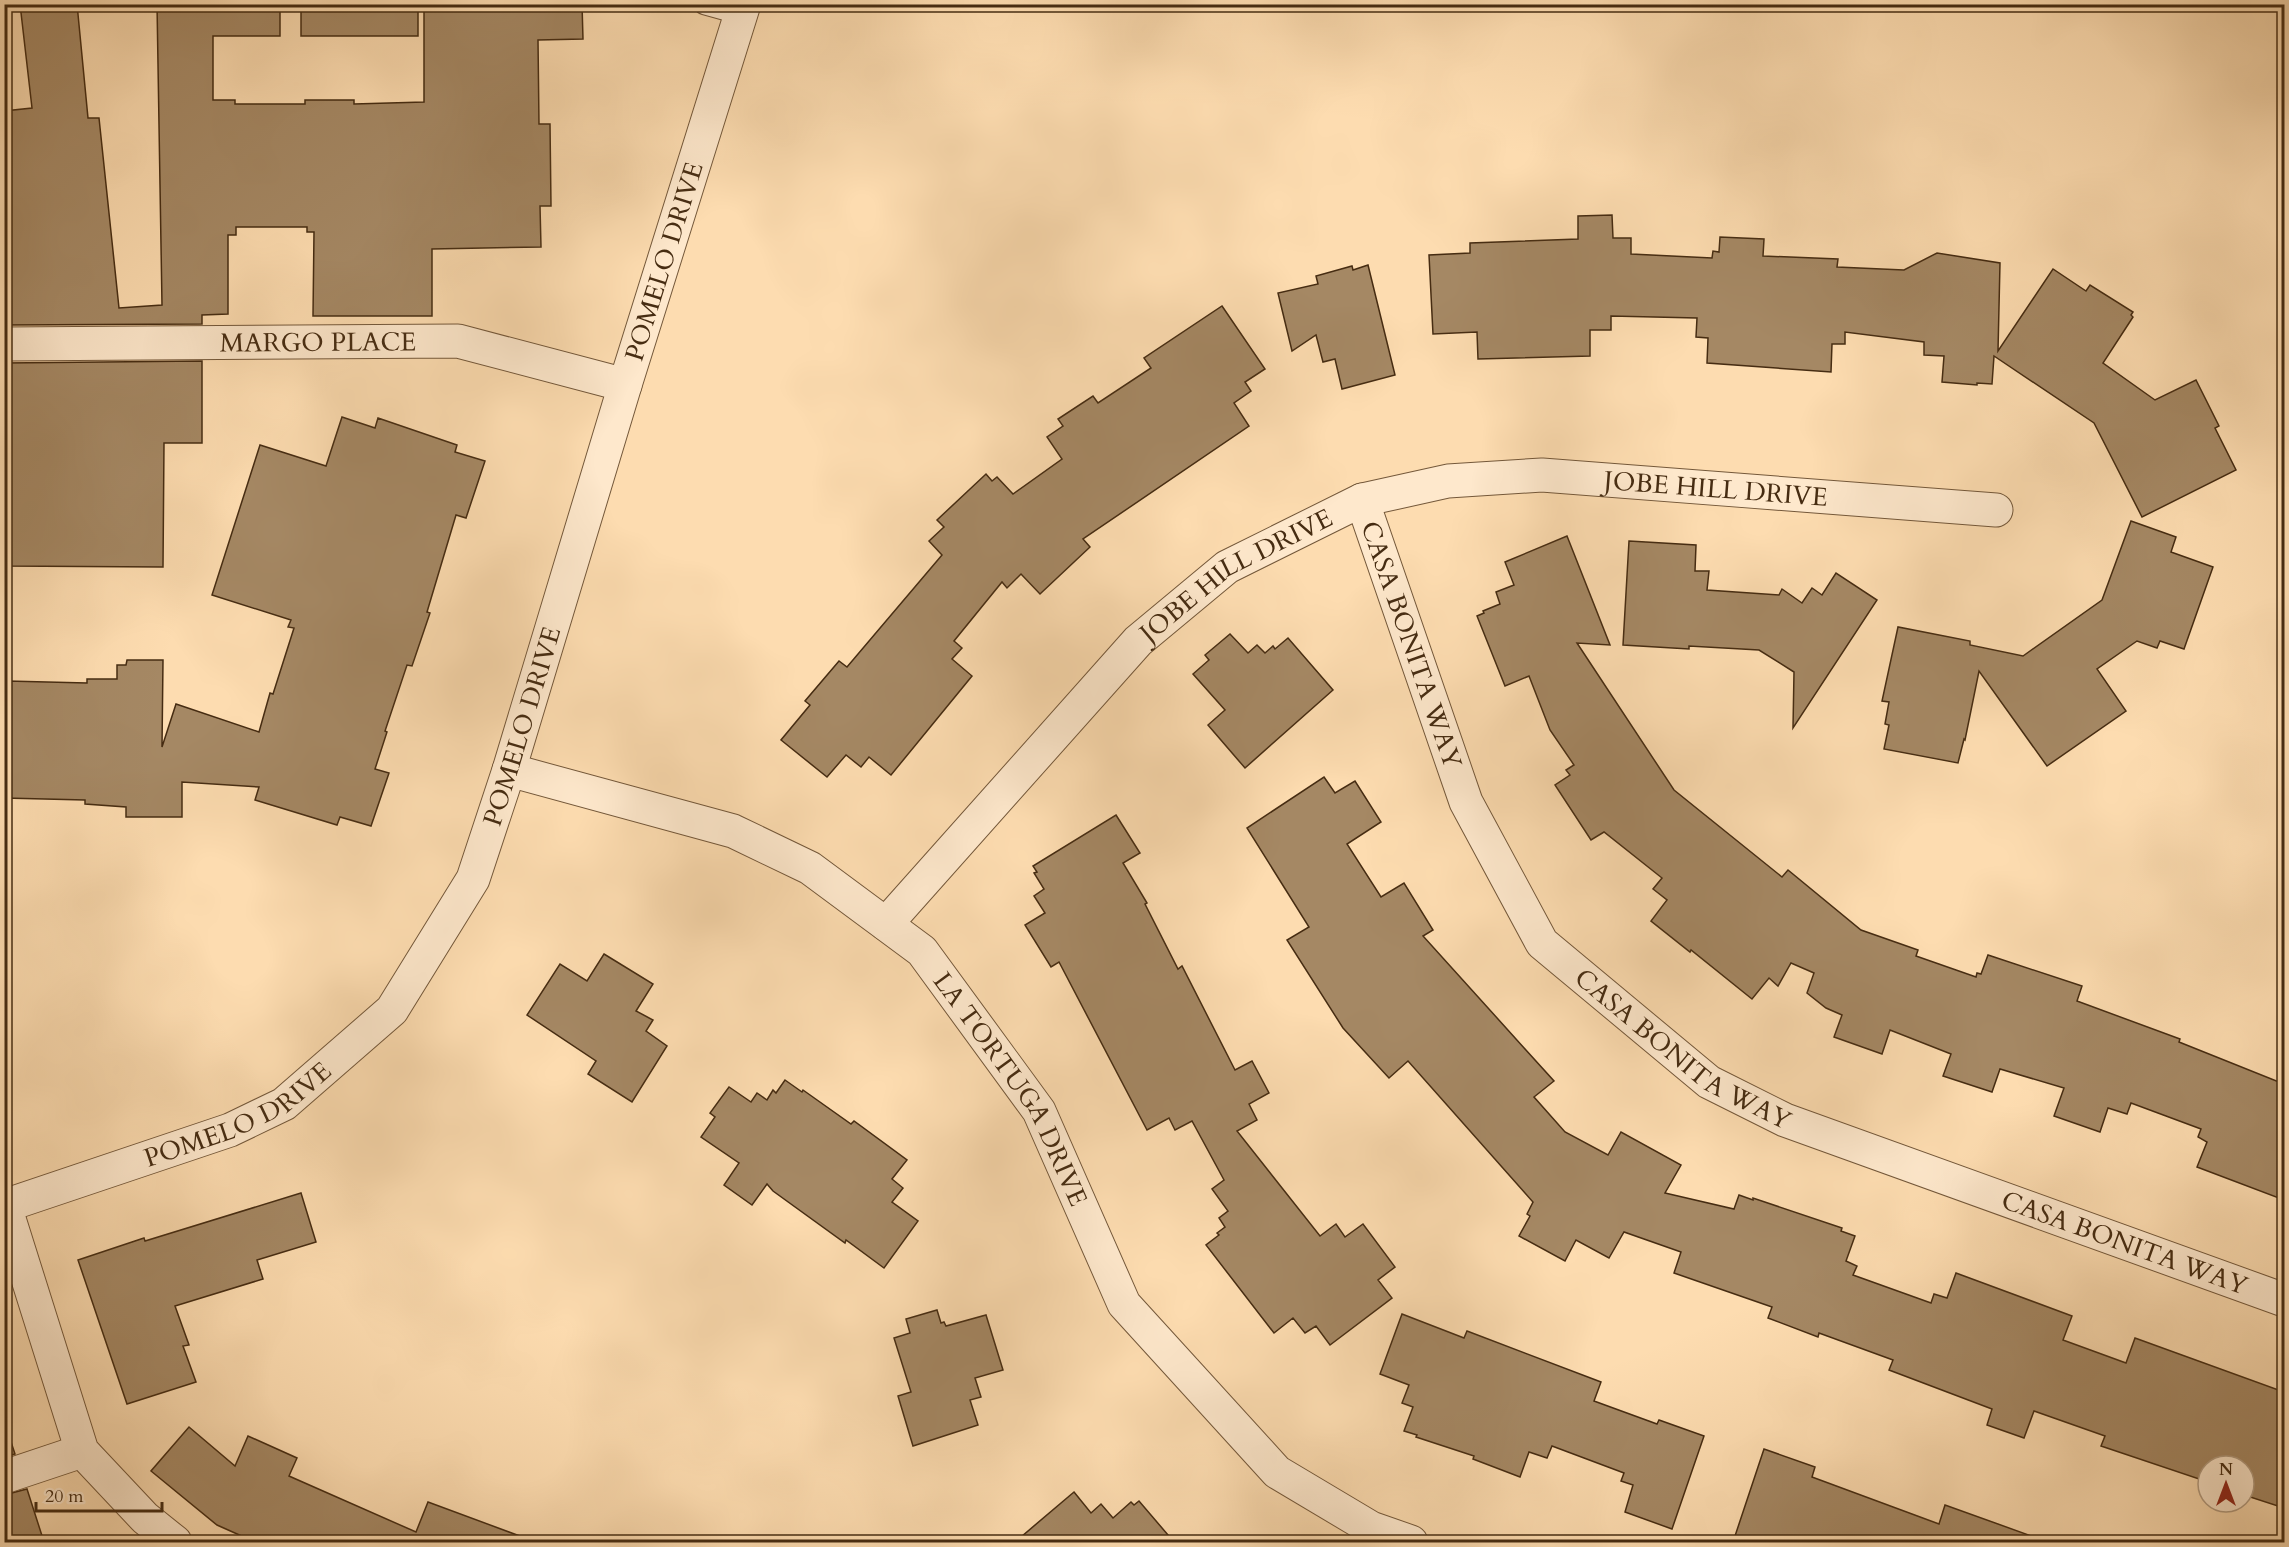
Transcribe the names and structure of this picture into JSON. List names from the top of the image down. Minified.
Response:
{"streets":{"street":["POMELO DRIVE","MARGO PLACE","JOBE HILL DRIVE","CASA BONITA WAY","LA TORTUGA DRIVE"]},"crossings":[["POMELO DRIVE","MARGO PLACE"],["POMELO DRIVE","LA TORTUGA DRIVE"],["JOBE HILL DRIVE","CASA BONITA WAY"],["JOBE HILL DRIVE","LA TORTUGA DRIVE"]],"scale_bar":"20 m","north":"top"}
